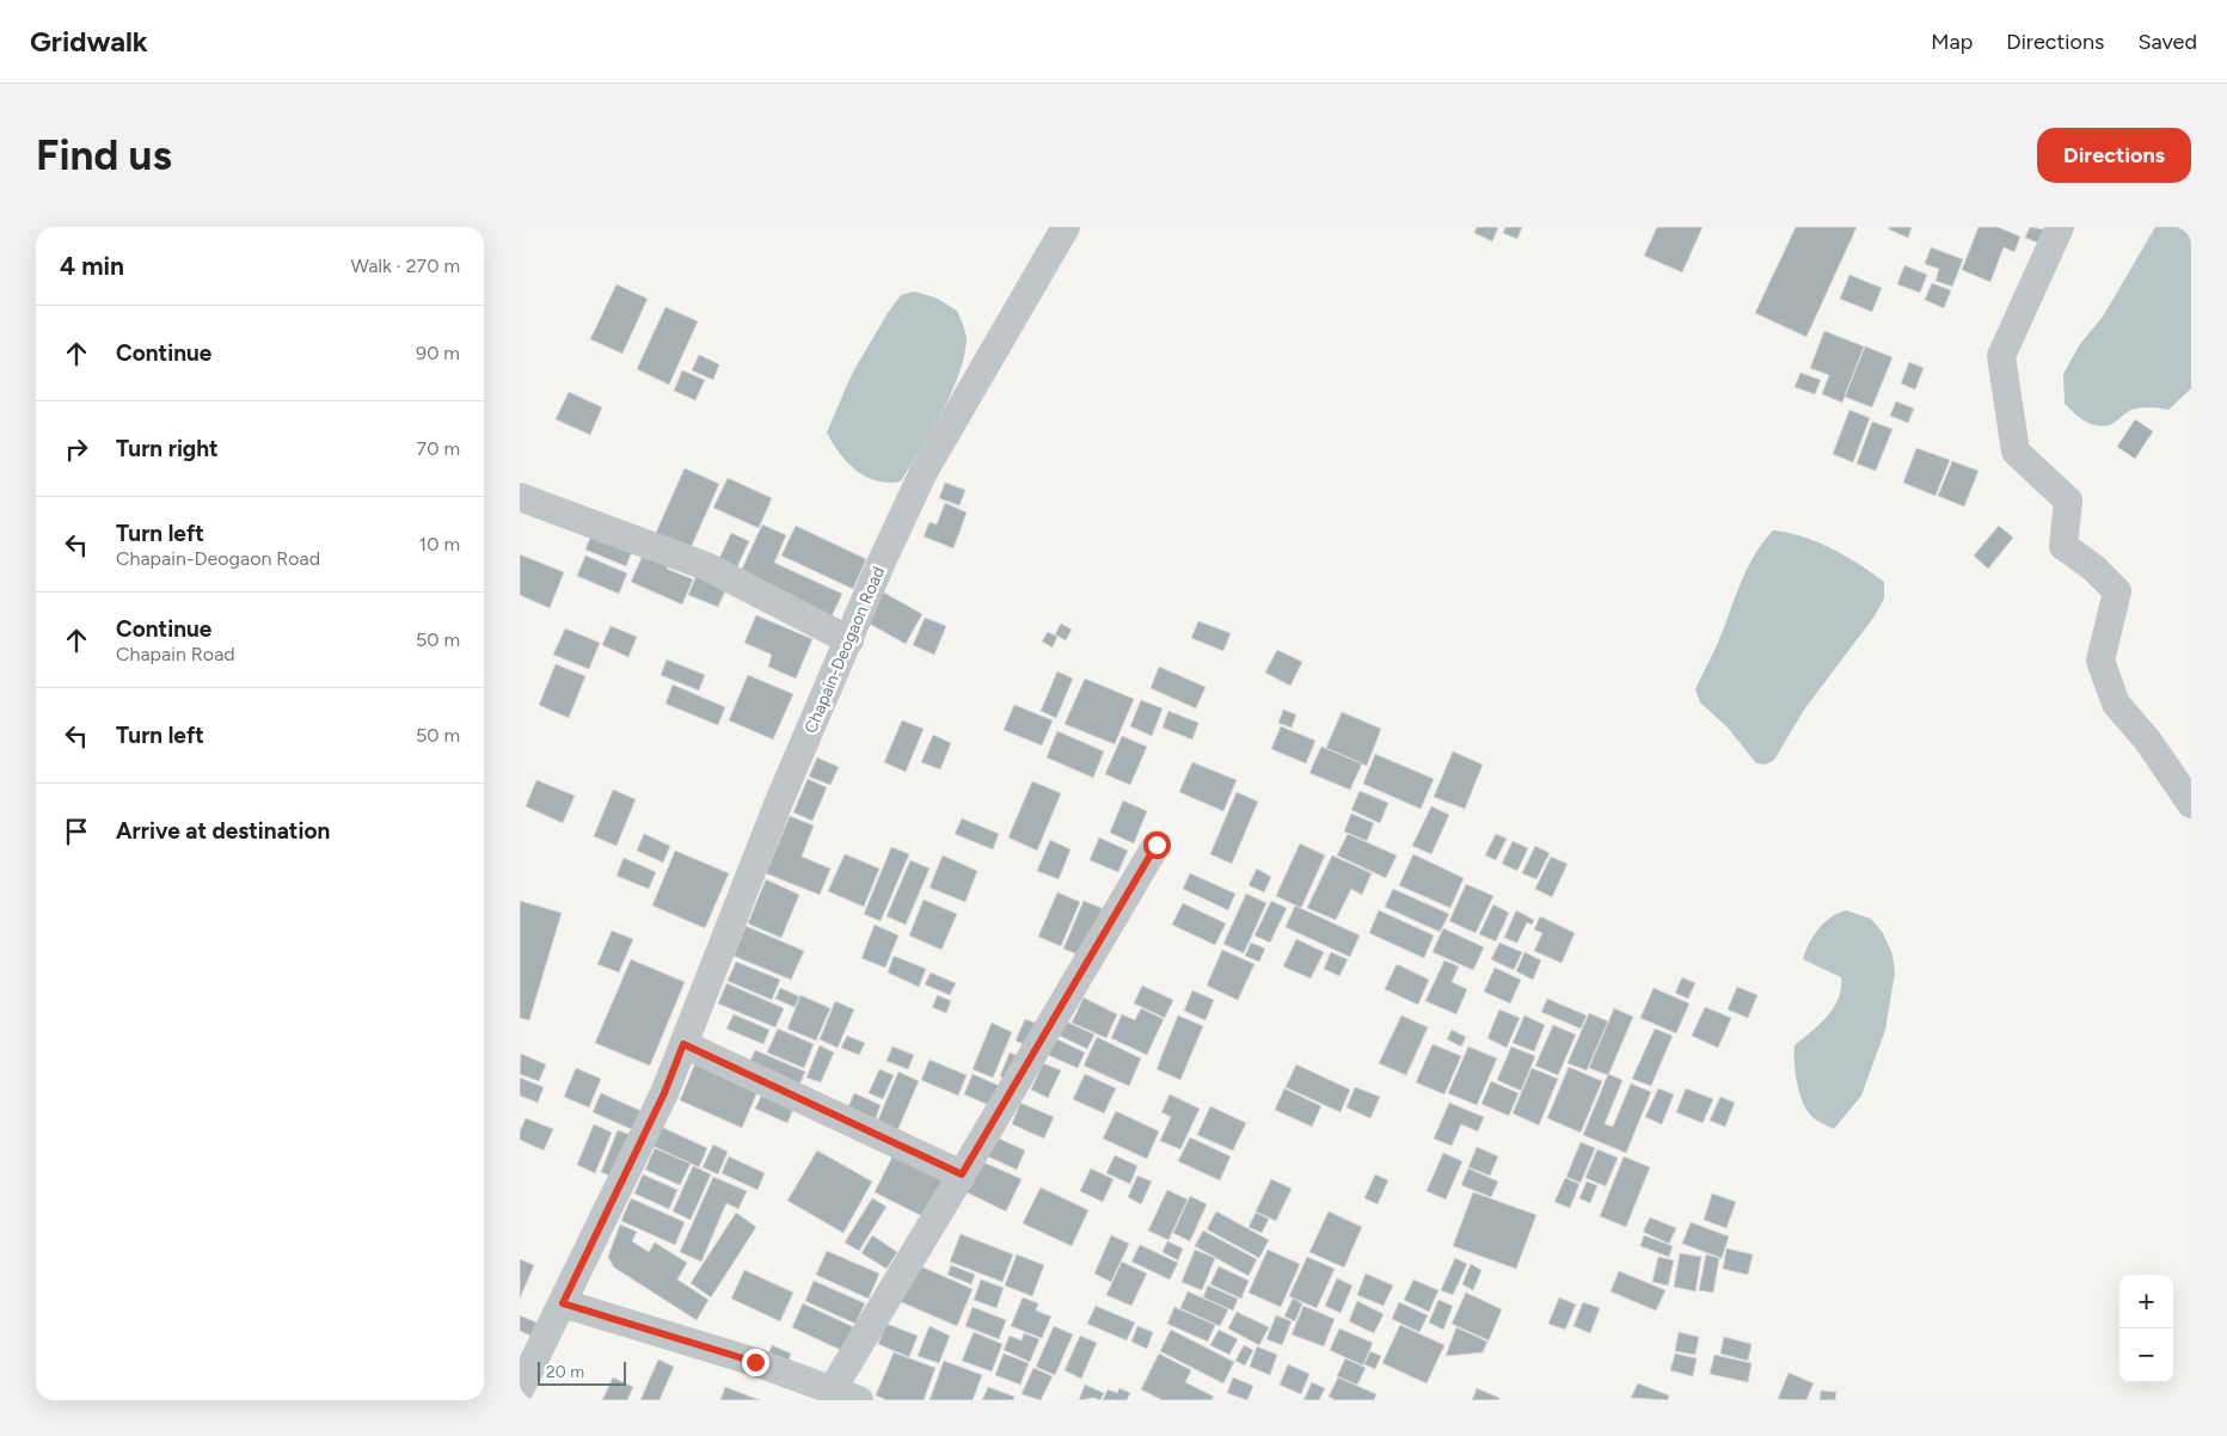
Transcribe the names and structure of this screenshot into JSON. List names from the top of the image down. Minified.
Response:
{"streets":{"street":["Chapain-Deogaon Road"]},"scale_bar":"20 m","page":{"header":"Gridwalk","nav":["Map","Directions","Saved"],"buttons":"Directions","title":"Find us","heading":["4 min","Walk · 270 m"],"list":[["Continue","90 m"],["Turn right","70 m"],["Turn left","Chapain-Deogaon Road","10 m"],["Continue","Chapain Road","50 m"],["Turn left","50 m"],"Arrive at destination"],"map_buttons":["+","−"],"scale":"20 m"}}
